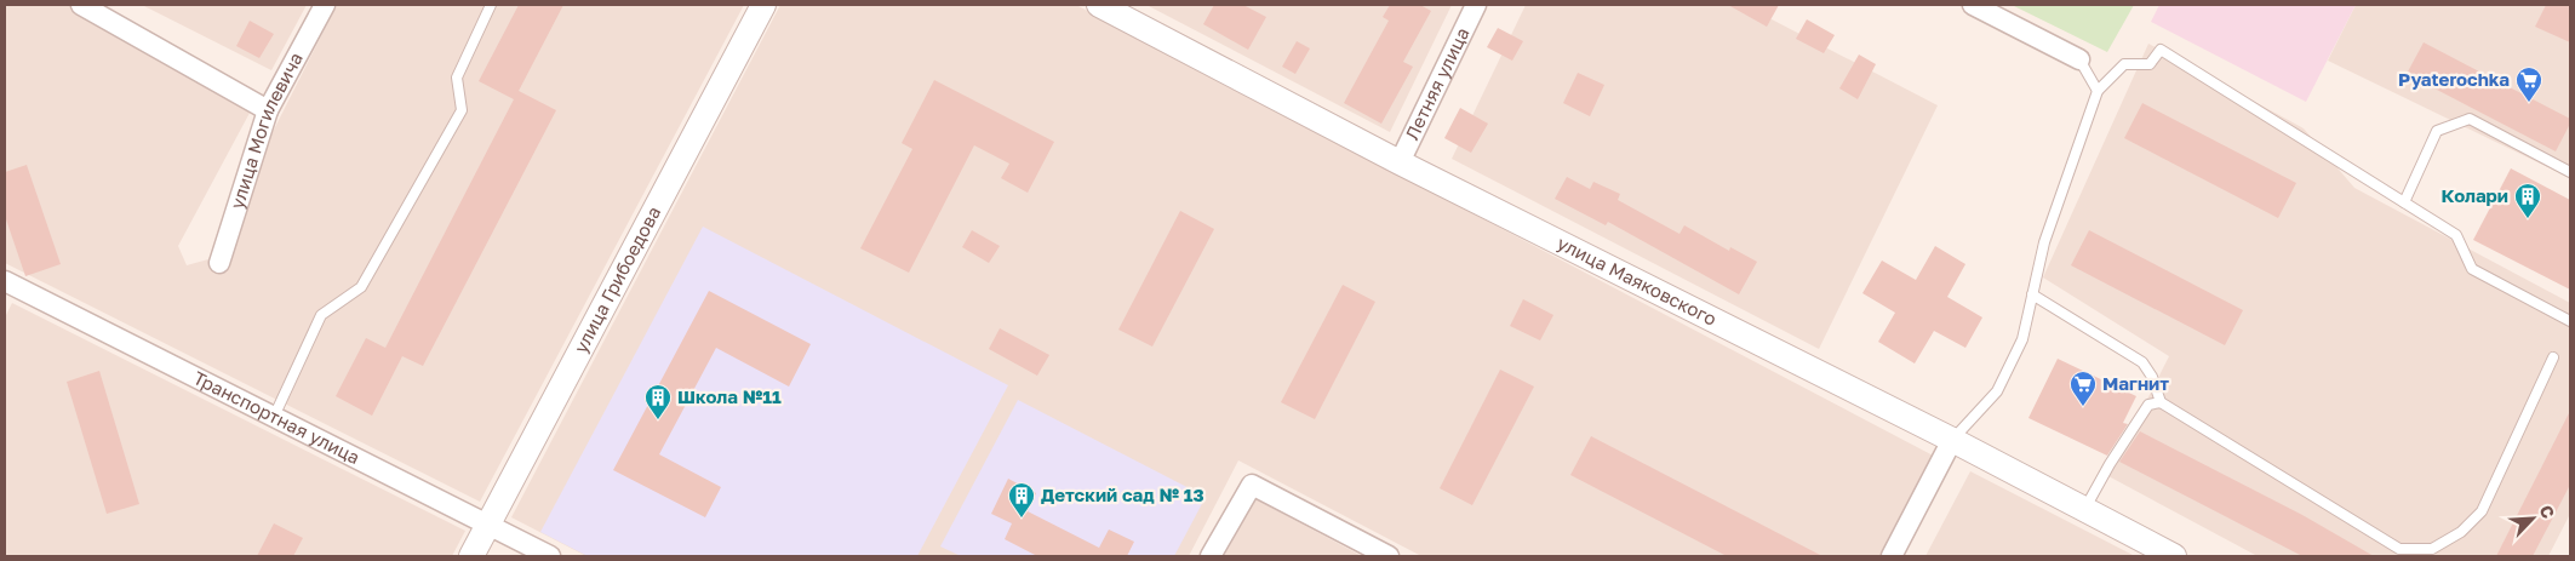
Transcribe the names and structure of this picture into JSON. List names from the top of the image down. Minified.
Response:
{"streets":{"street":["Летняя улица","улица Могилевича","улица Грибоедова","улица Маяковского","Транспортная улица"]},"crossings":[["Летняя улица","улица Маяковского"],["улица Грибоедова","Транспортная улица"]],"places":{"supermarket":["Pyaterochka","Магнит"],"building":["Колари","Школа №11","Детский сад № 13"]},"north":"top right"}
